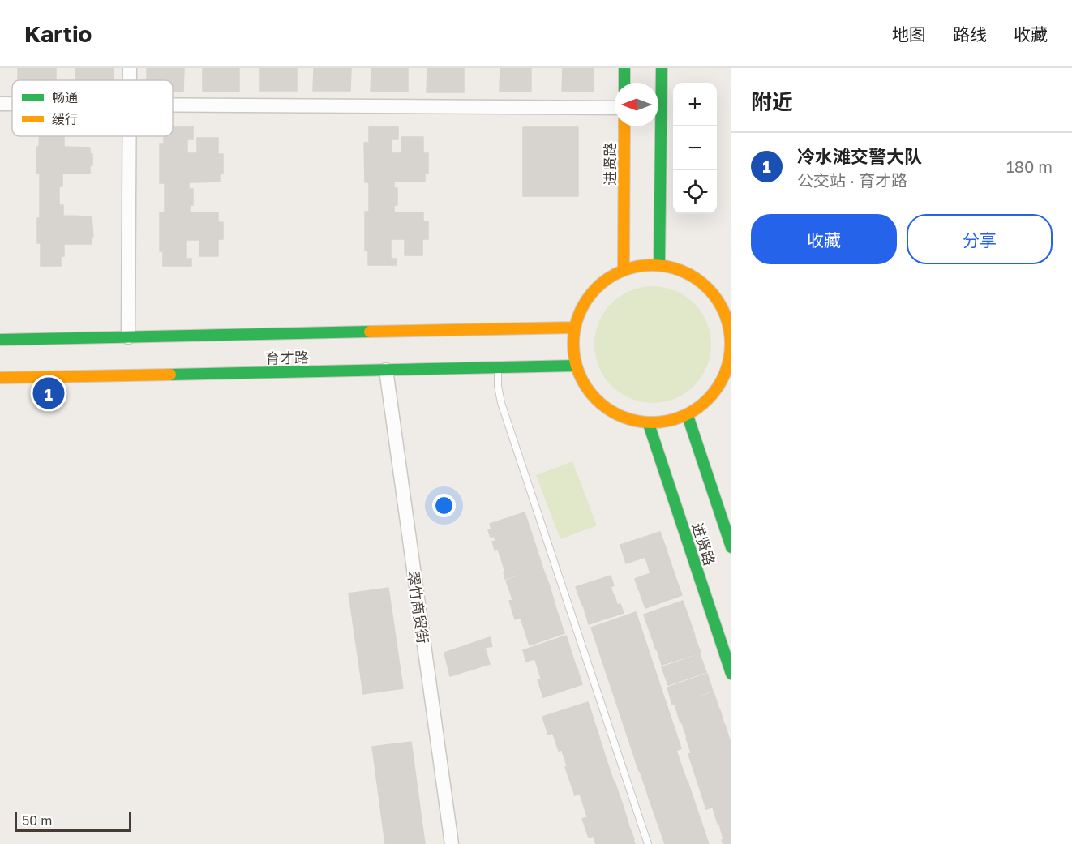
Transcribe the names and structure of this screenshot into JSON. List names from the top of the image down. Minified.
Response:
{"streets":{"main road":["进贤路","育才路"],"street":["翠竹商贸街"]},"crossings":[["进贤路","育才路"],["育才路","翠竹商贸街"]],"legend":["畅通","缓行"],"scale_bar":"50 m","north":"left","page":{"header":"Kartio","nav":["地图","路线","收藏"],"heading":"附近","map_buttons":["+","−"],"list":[{"mark":"1","name":"冷水滩交警大队","note":"公交站 · 育才路","value":"180 m"}],"buttons":["收藏","分享"],"pins":"1","scale":"50 m"}}
